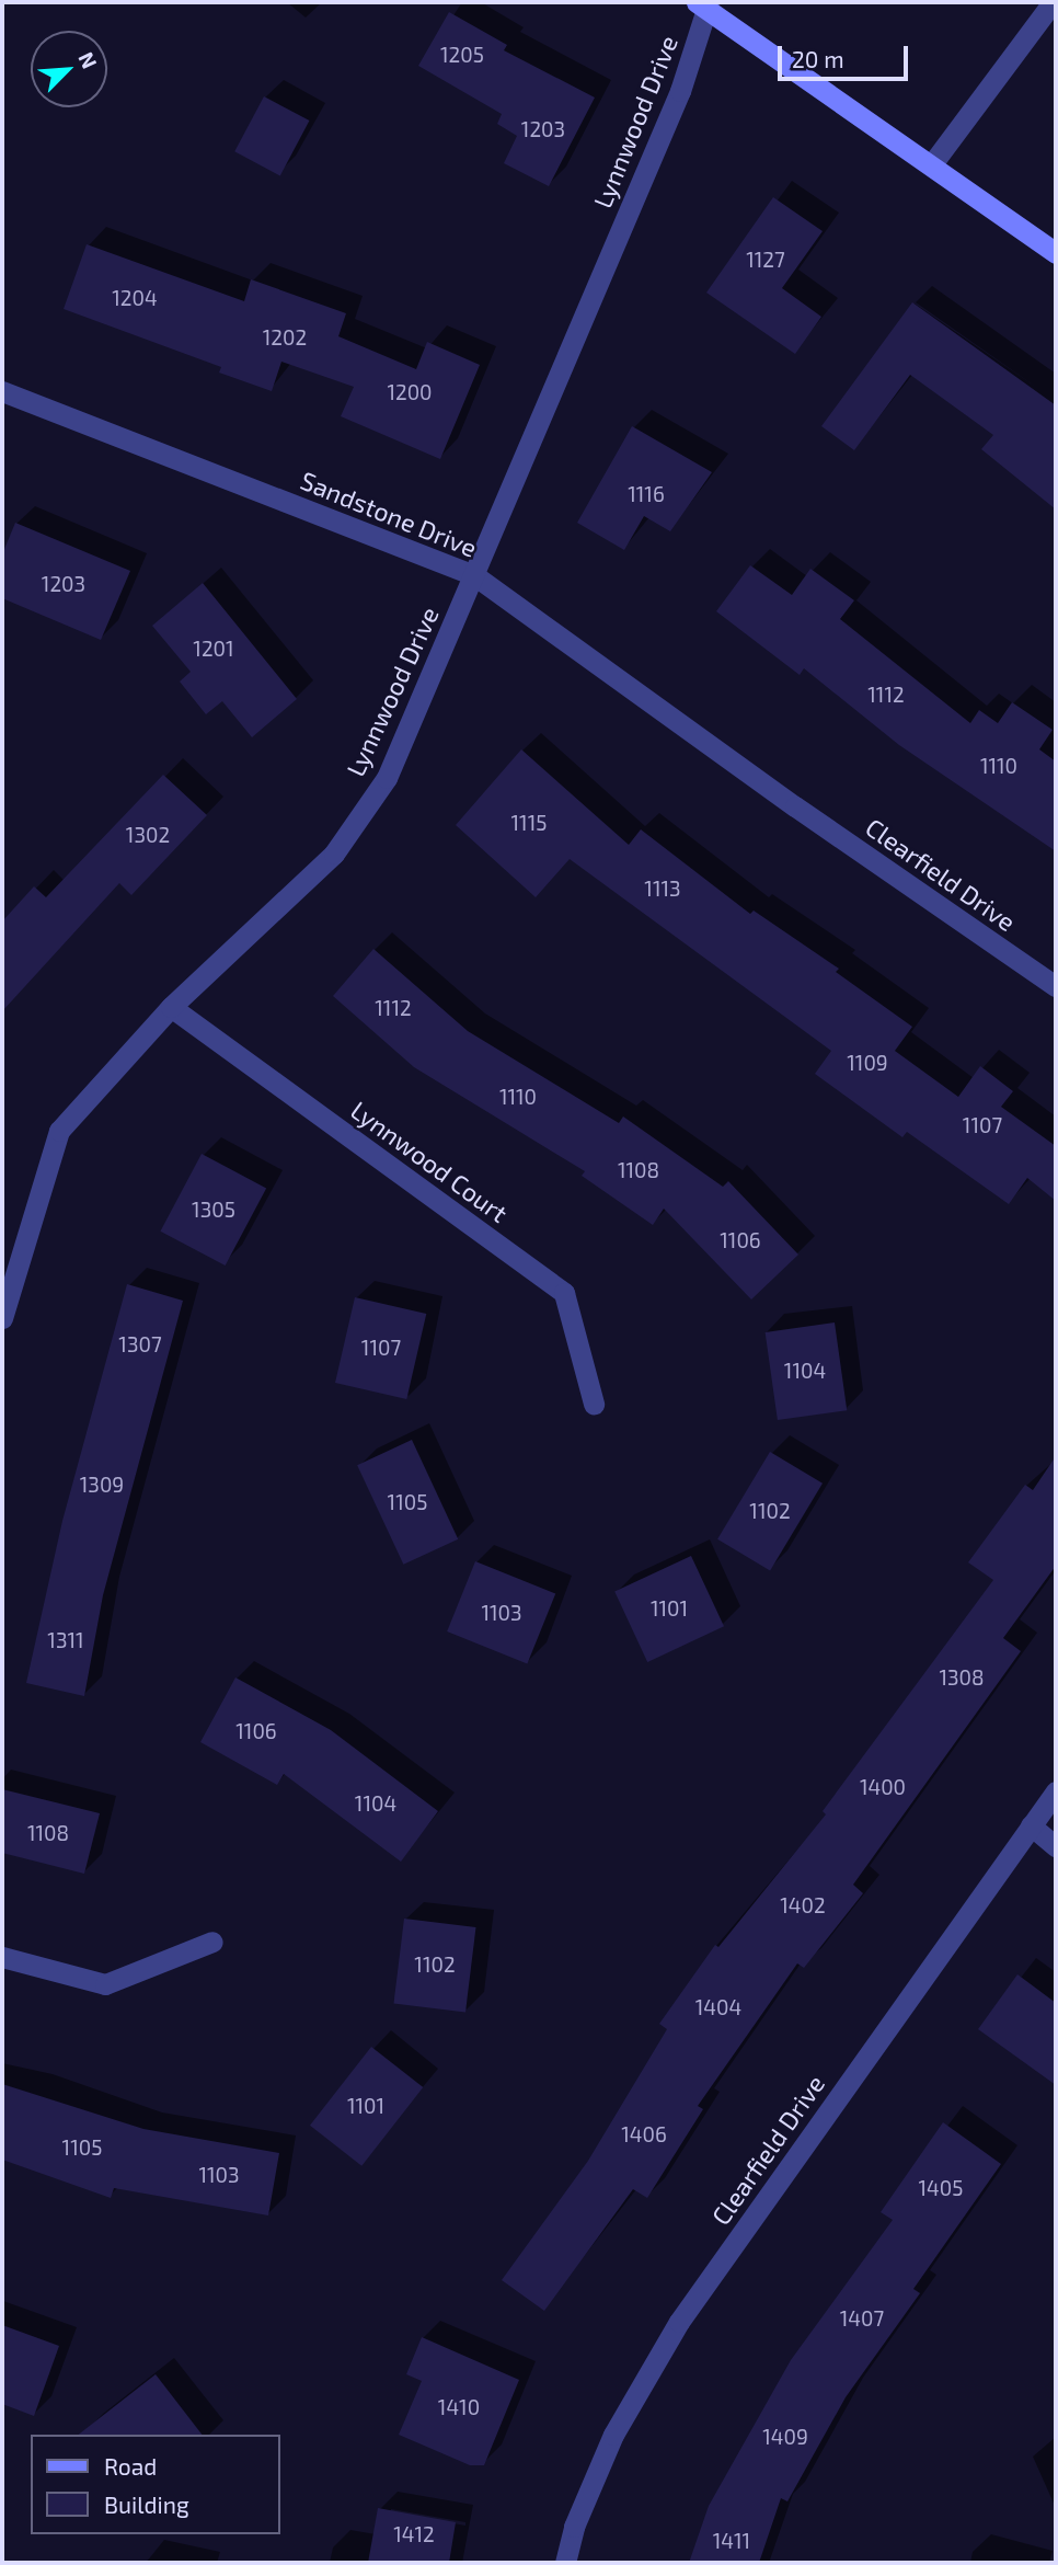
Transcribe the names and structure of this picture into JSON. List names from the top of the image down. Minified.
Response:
{"streets":{"street":["Lynnwood Drive","Sandstone Drive","Clearfield Drive","Lynnwood Court"]},"crossings":[["Lynnwood Drive","Sandstone Drive"],["Lynnwood Drive","Lynnwood Court"],["Sandstone Drive","Clearfield Drive"]],"house_numbers":["1205","1203","1127","1204","1202","1200","1116","1203","1201","1112","1110","1115","1302","1113","1112","1109","1110","1107","1108","1305","1106","1307","1107","1104","1309","1105","1102","1101","1103","1311","1308","1106","1400","1104","1108","1402","1102","1404","1101","1406","1105","1103","1405","1407","1410","1409","1412","1411"],"legend":["Road","Building"],"scale_bar":"20 m","north":"top right"}
